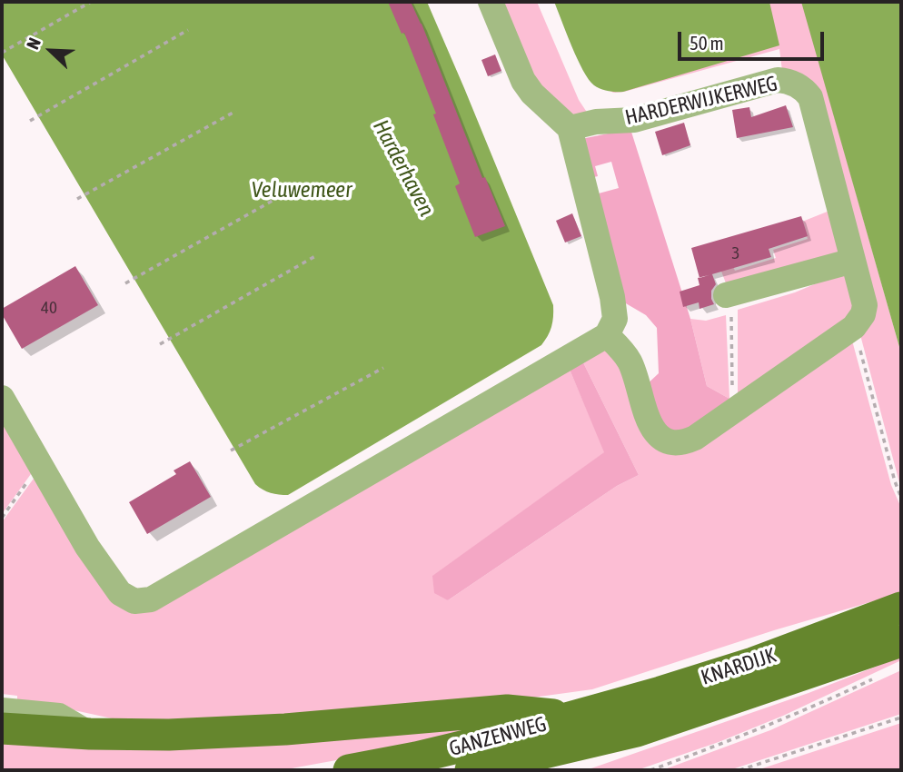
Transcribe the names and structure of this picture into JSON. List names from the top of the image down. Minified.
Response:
{"streets":{"main road":["KNARDIJK","GANZENWEG"],"street":["HARDERWIJKERWEG"]},"crossings":[["KNARDIJK","GANZENWEG"]],"water":["Harderhaven","Veluwemeer"],"house_numbers":["3","40"],"scale_bar":"50 m","north":"top left"}
